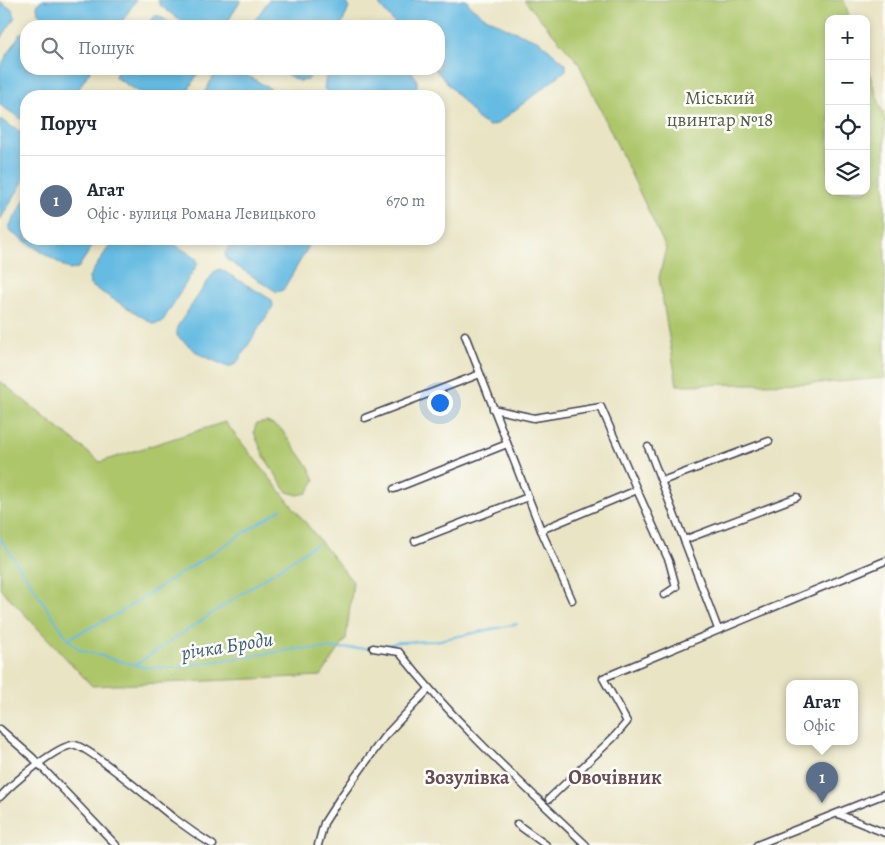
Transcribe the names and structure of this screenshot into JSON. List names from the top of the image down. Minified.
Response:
{"districts":["Зозулівка","Овочівник"],"water":["річка Броди"],"parks":["Міський цвинтар №18"],"page":{"map_buttons":["+","−"],"search":"Пошук","heading":"Поруч","list":[{"mark":"1","name":"Агат","note":"Офіс · вулиця Романа Левицького","value":"670 m"}],"popup":["Агат","Офіс"],"pins":"1"}}
